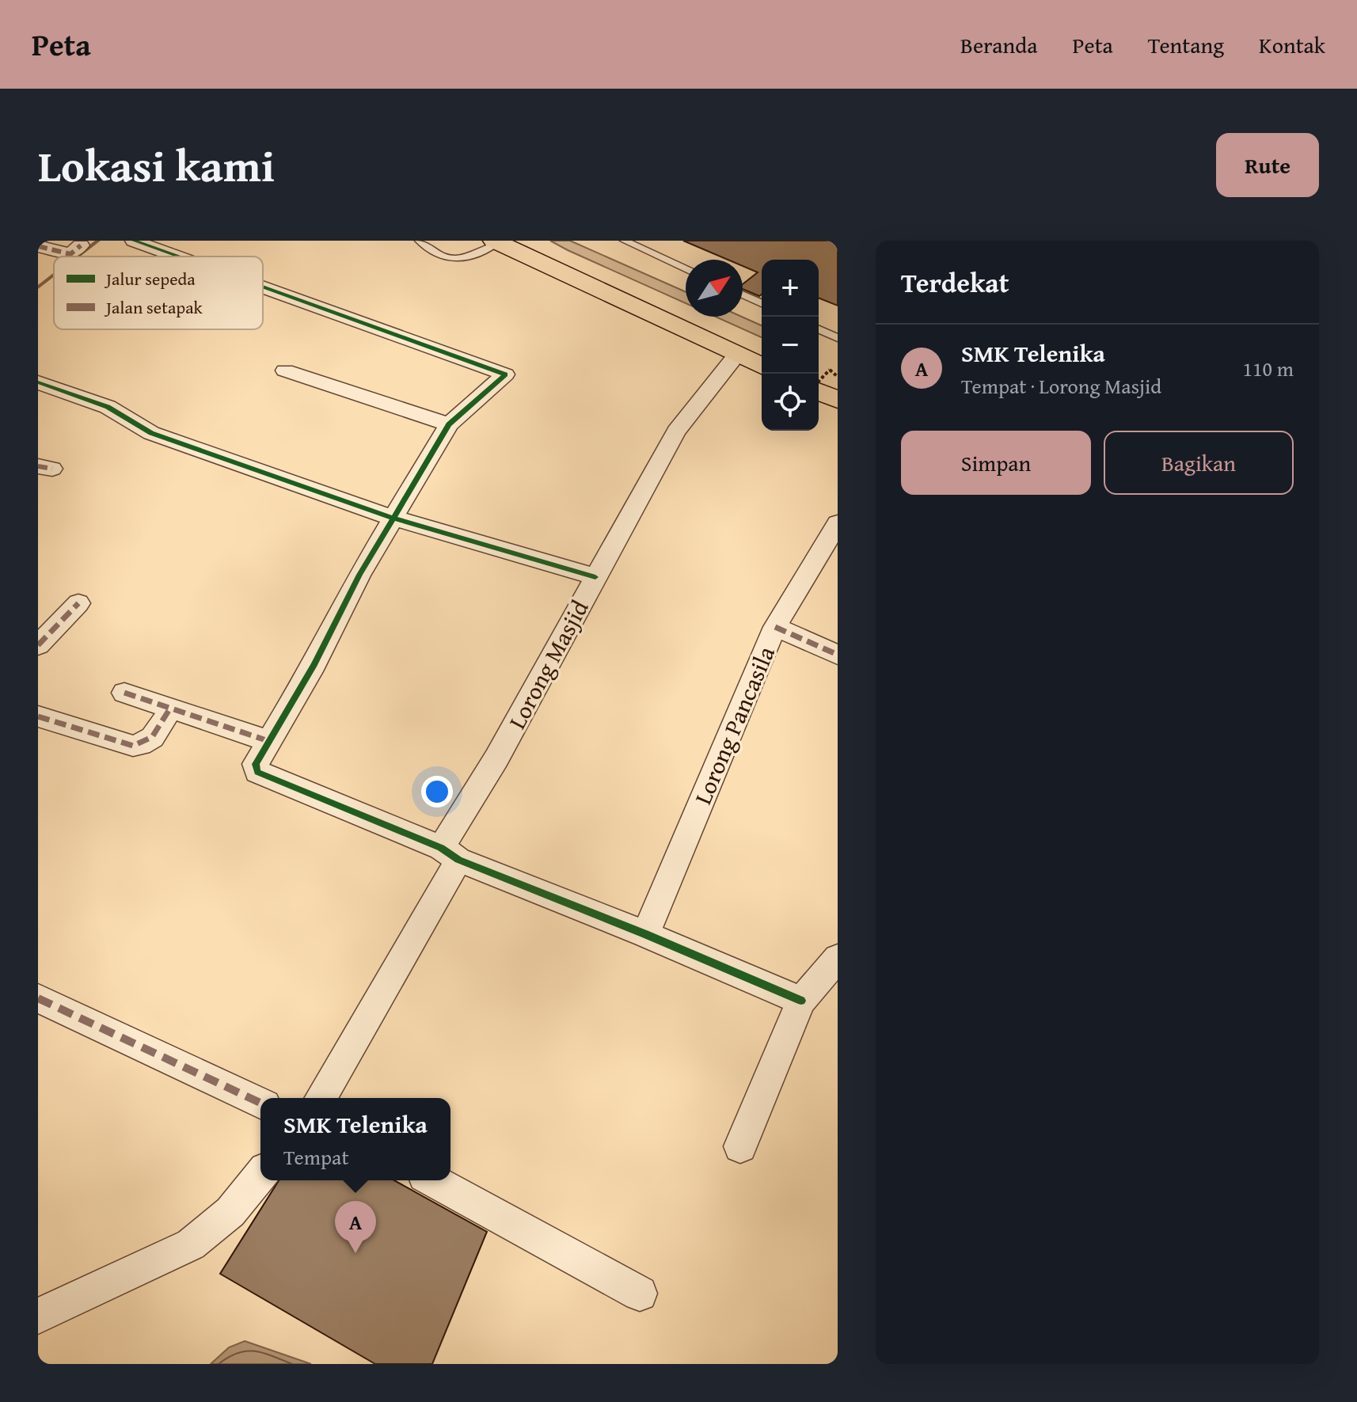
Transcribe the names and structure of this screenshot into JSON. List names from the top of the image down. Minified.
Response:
{"streets":{"street":["Lorong Masjid","Lorong Pancasila"]},"legend":["Jalur sepeda","Jalan setapak"],"north":"top right","page":{"header":"Peta","nav":["Beranda","Peta","Tentang","Kontak"],"title":"Lokasi kami","buttons":["Rute",["Simpan","Bagikan"]],"heading":"Terdekat","map_buttons":["+","−"],"list":[{"mark":"A","name":"SMK Telenika","note":"Tempat · Lorong Masjid","value":"110 m"}],"popup":["SMK Telenika","Tempat"],"pins":"A"}}
